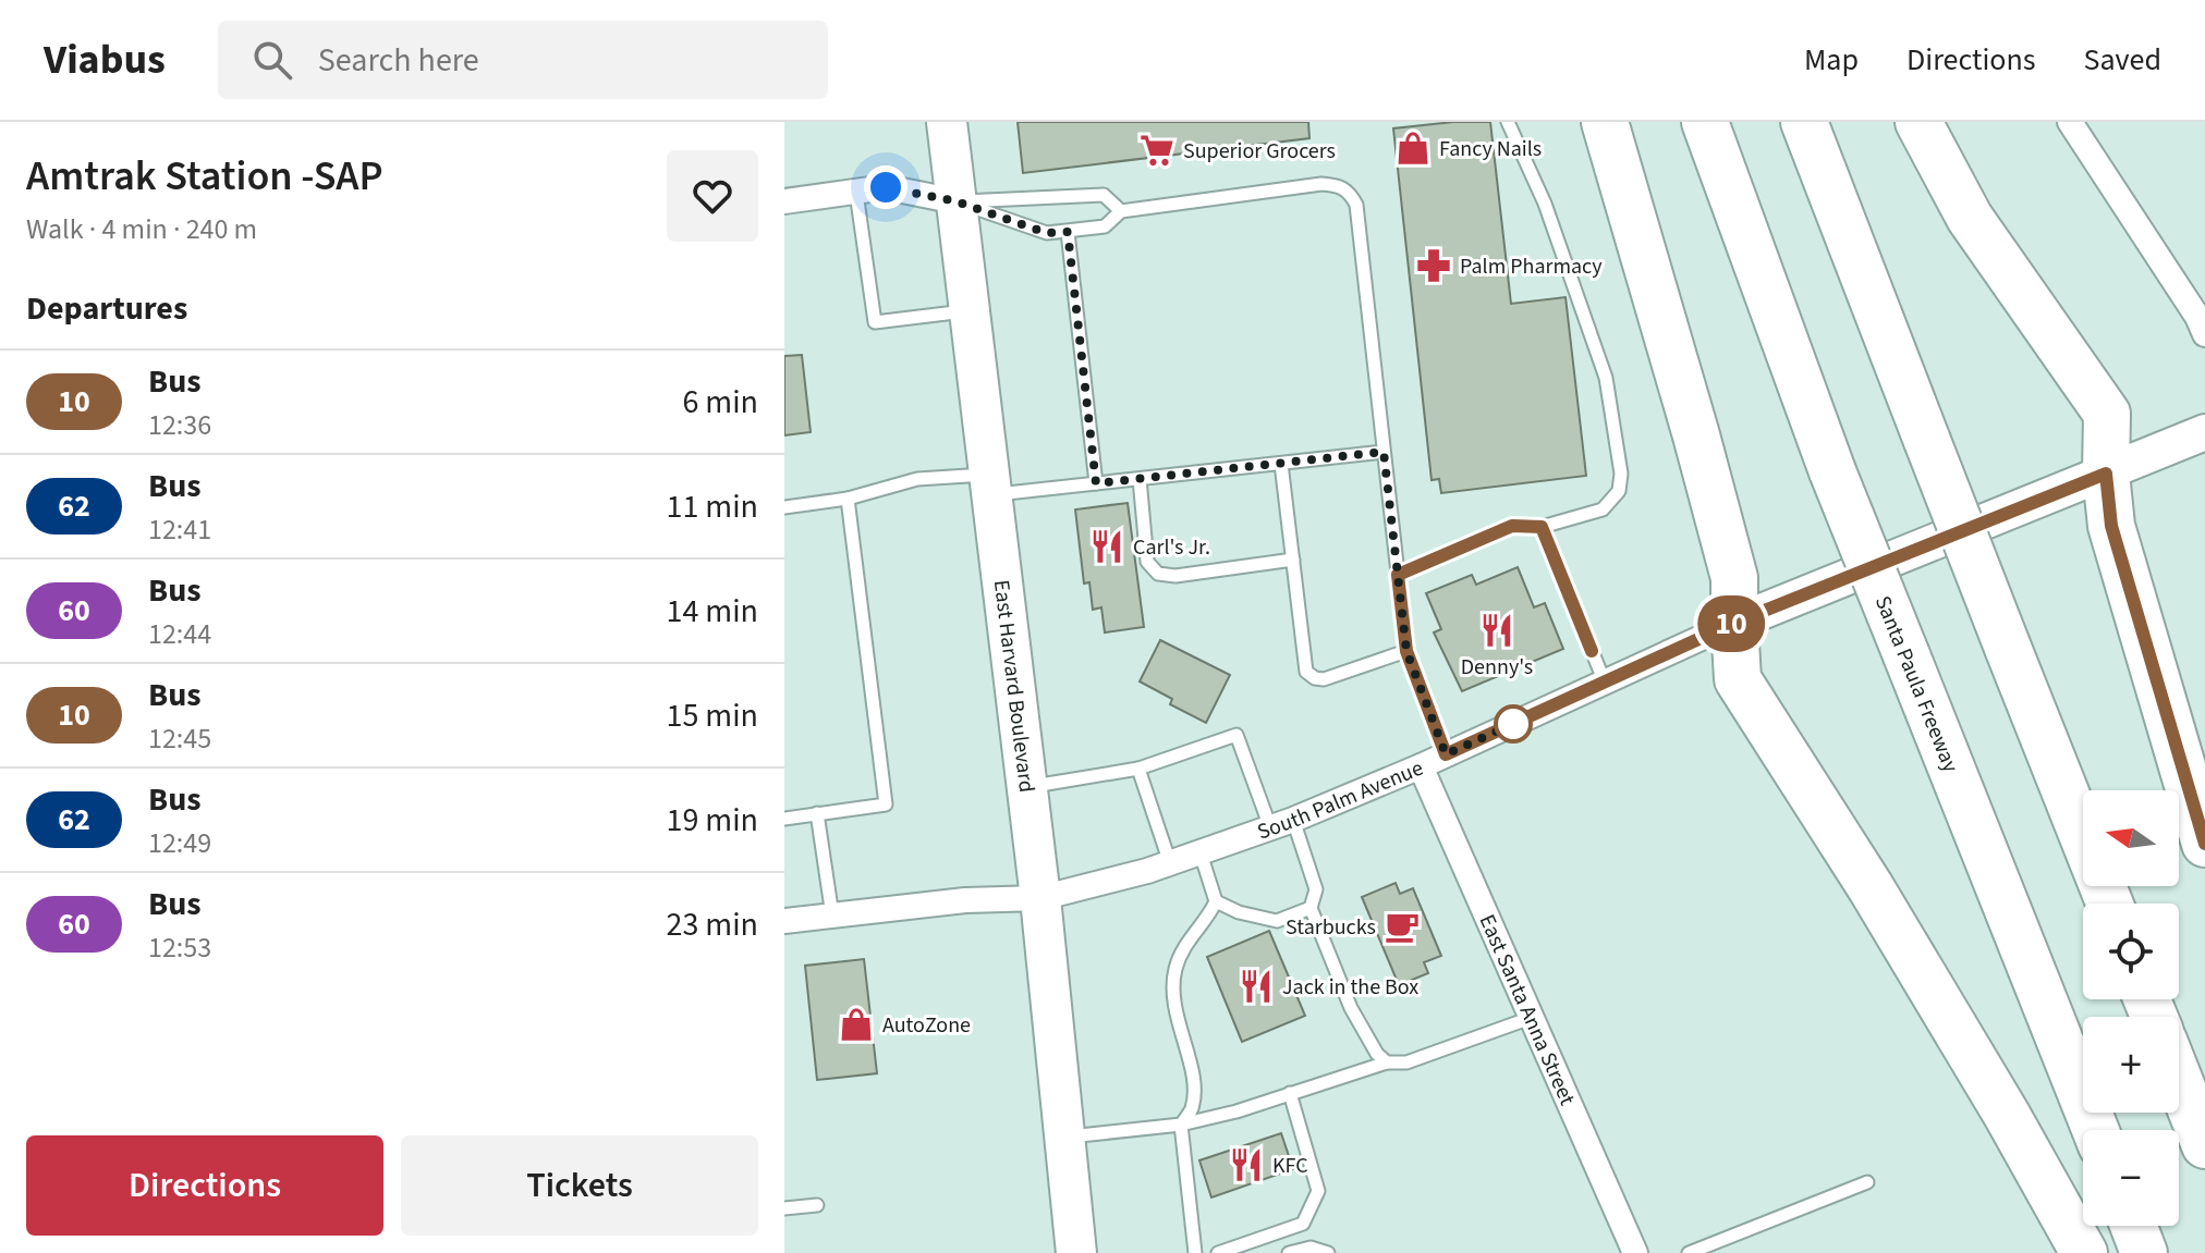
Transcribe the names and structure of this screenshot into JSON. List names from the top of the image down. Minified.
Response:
{"streets":{"highway":["Santa Paula Freeway"],"main road":["East Harvard Boulevard"],"street":["South Palm Avenue","East Santa Anna Street"]},"crossings":[["East Harvard Boulevard","South Palm Avenue"],["South Palm Avenue","East Santa Anna Street"]],"places":{"shop":["Fancy Nails","AutoZone"],"supermarket":["Superior Grocers"],"pharmacy":["Palm Pharmacy"],"restaurant":["Carl's Jr.","Denny's","Jack in the Box","KFC"],"cafe":["Starbucks"]},"lines":["bus line 10"],"north":"left","page":{"header":"Viabus","search":"Search here","nav":["Map","Directions","Saved"],"heading":[["Amtrak Station -SAP","Walk · 4 min · 240 m"],"Departures"],"on_map":"10","list":[{"mark":"10","name":"Bus","note":"12:36","value":"6 min"},{"mark":"62","name":"Bus","note":"12:41","value":"11 min"},{"mark":"60","name":"Bus","note":"12:44","value":"14 min"},{"mark":"10","name":"Bus","note":"12:45","value":"15 min"},{"mark":"62","name":"Bus","note":"12:49","value":"19 min"},{"mark":"60","name":"Bus","note":"12:53","value":"23 min"}],"map_buttons":["+","−"],"buttons":["Directions","Tickets"]}}
